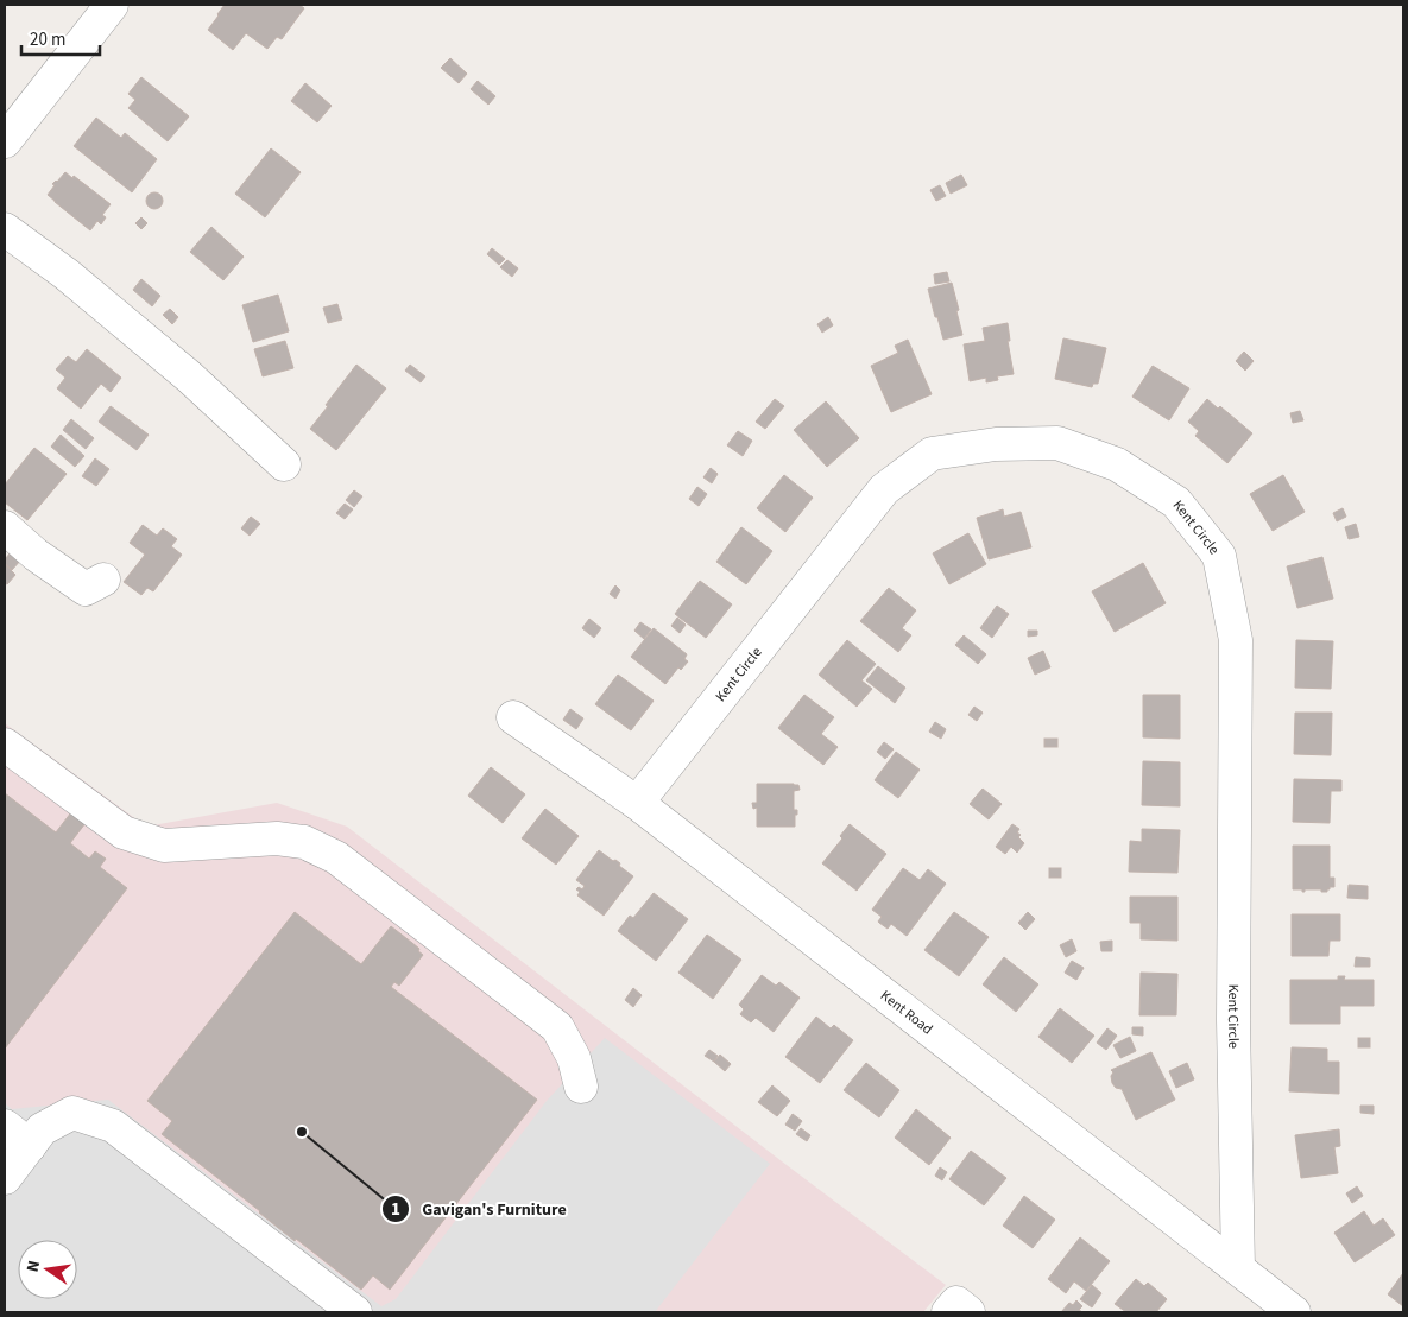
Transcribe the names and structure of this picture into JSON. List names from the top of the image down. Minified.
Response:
{"streets":{"street":["Kent Circle","Kent Road"]},"crossings":[["Kent Circle","Kent Road"]],"places":["Gavigan's Furniture"],"scale_bar":"20 m","north":"left"}
